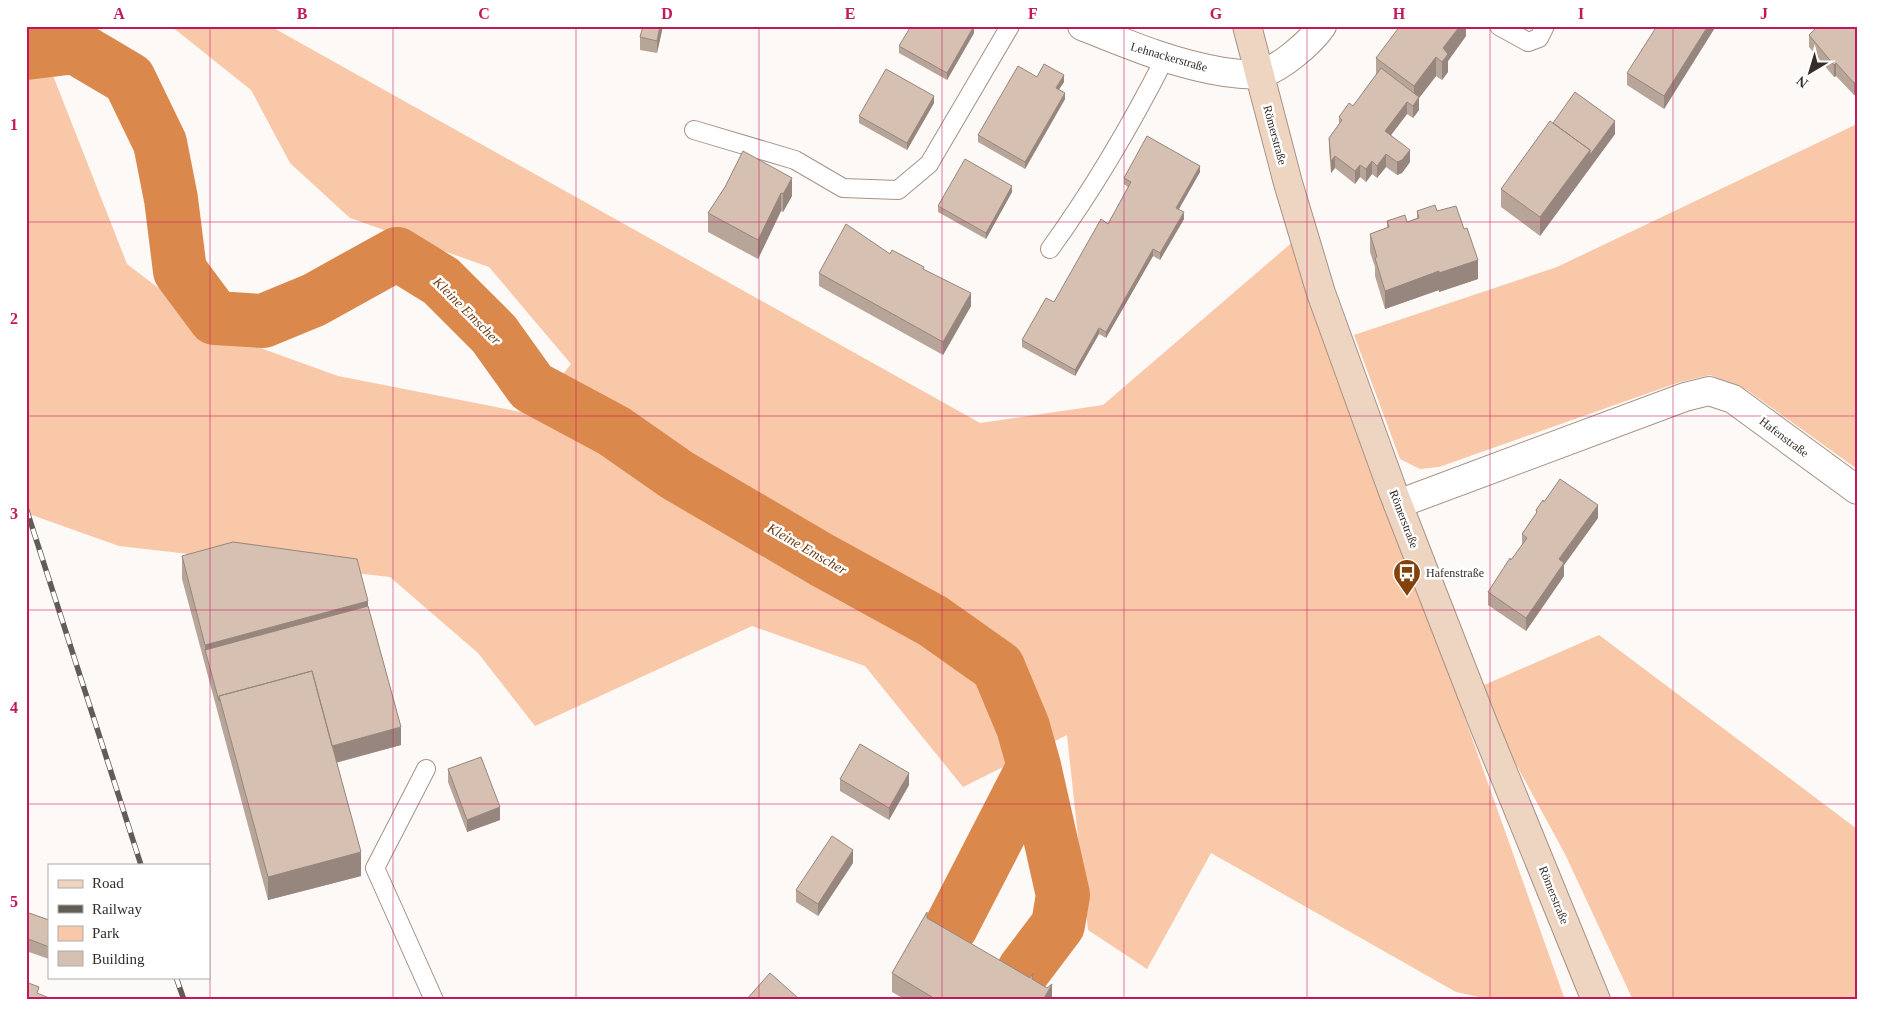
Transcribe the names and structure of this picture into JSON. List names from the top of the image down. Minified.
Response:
{"streets":{"street":["Lehnackerstraße","Römerstraße","Hafenstraße"]},"crossings":[["Lehnackerstraße","Römerstraße"],["Römerstraße","Hafenstraße"]],"water":["Kleine Emscher"],"places":{"bus stop":["Hafenstraße"]},"legend":["Road","Railway","Park","Building"],"north":"bottom left","grid":{"columns":["A","B","C","D","E","F","G","H","I","J"],"rows":["1","2","3","4","5"]}}
